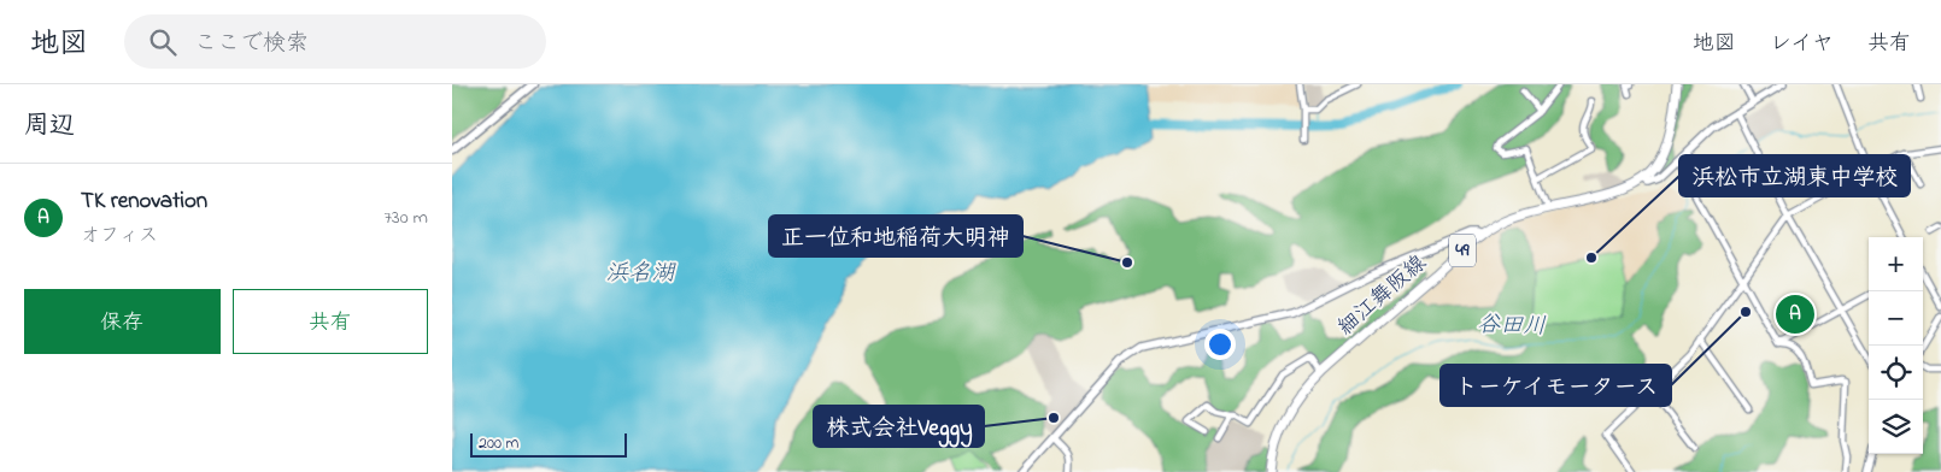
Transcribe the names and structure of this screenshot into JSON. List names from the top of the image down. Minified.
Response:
{"streets":{"main road":["49","細江舞阪線"]},"water":["浜名湖","谷田川"],"places":["浜松市立湖東中学校","正一位和地稲荷大明神","トーケイモータース","株式会社Veggy"],"scale_bar":"200 m","page":{"header":"地図","search":"ここで検索","nav":["地図","レイヤ","共有"],"heading":"周辺","list":[{"mark":"A","name":"TK renovation","note":"オフィス","value":"730 m"}],"map_buttons":["+","−"],"buttons":["保存","共有"],"pins":"A","scale":"200 m"}}
